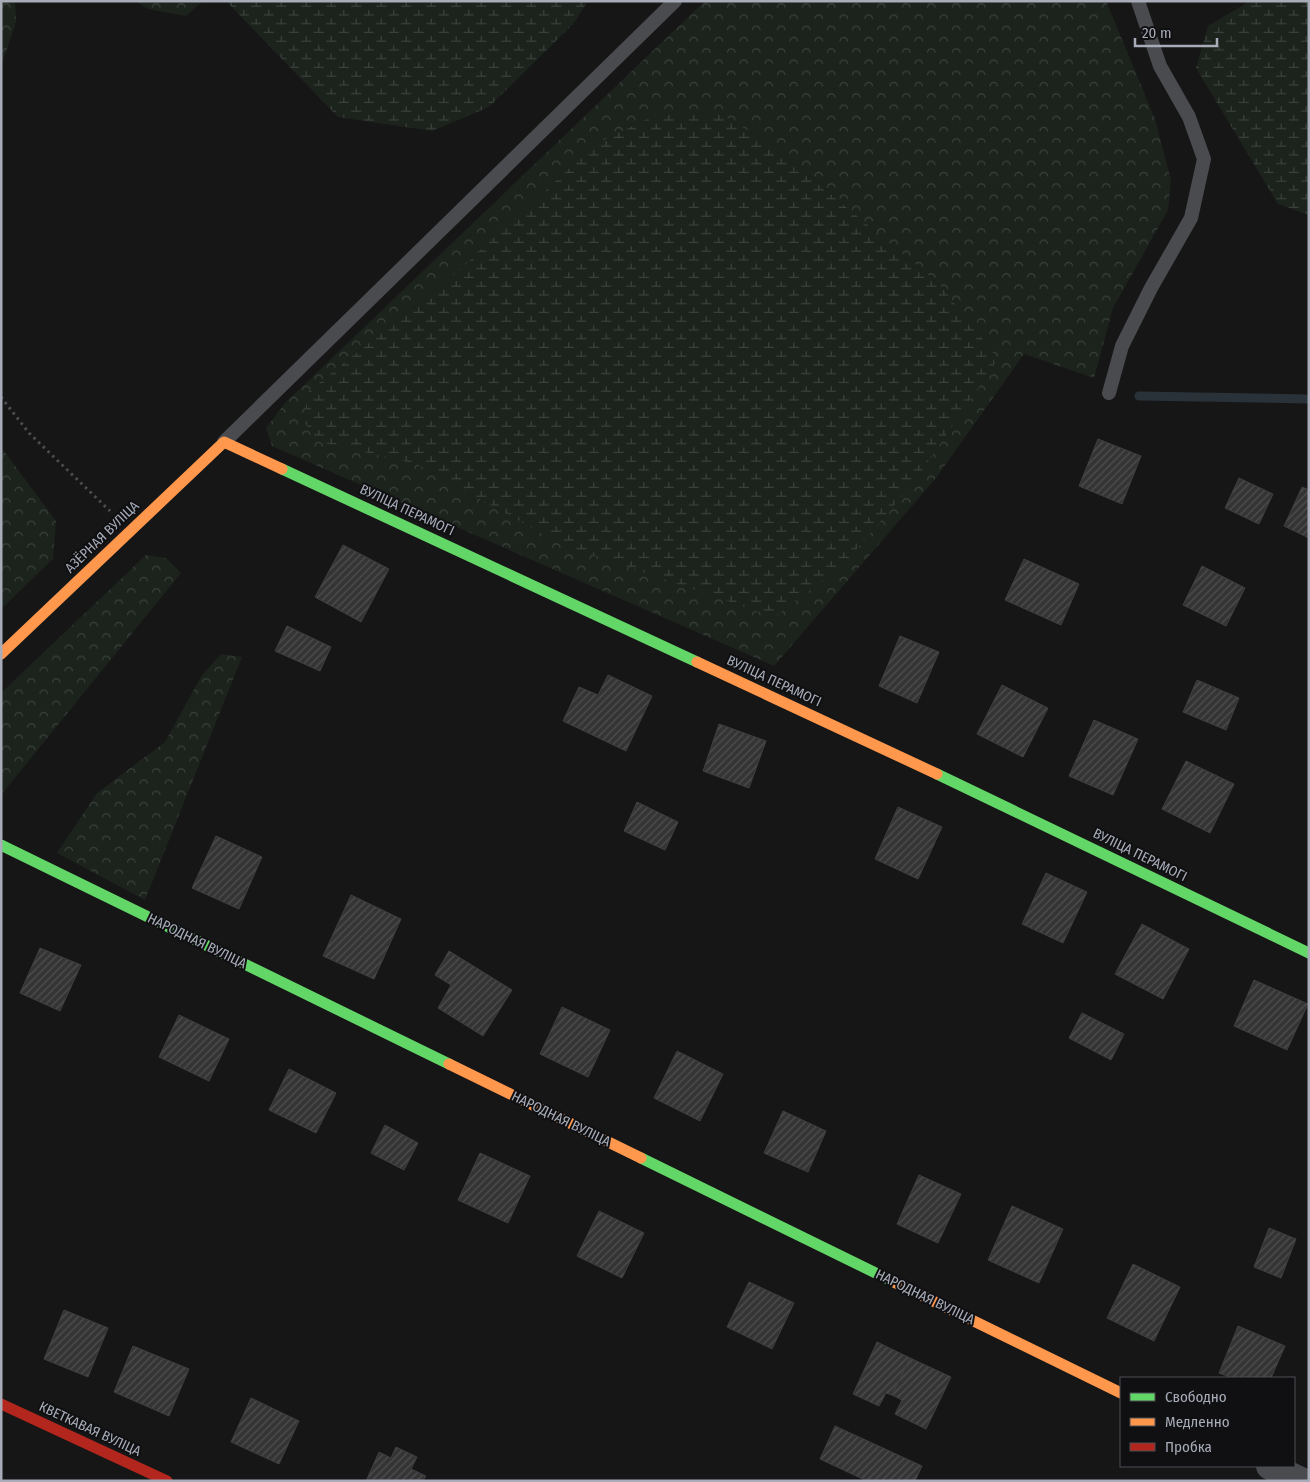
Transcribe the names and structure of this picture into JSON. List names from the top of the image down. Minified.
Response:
{"streets":{"street":["ВУЛІЦА ПЕРАМОГІ","АЗЁРНАЯ ВУЛІЦА","НАРОДНАЯ ВУЛІЦА","КВЕТКАВАЯ ВУЛІЦА"]},"crossings":[["ВУЛІЦА ПЕРАМОГІ","АЗЁРНАЯ ВУЛІЦА"]],"legend":["Свободно","Медленно","Пробка"],"scale_bar":"20 m"}
